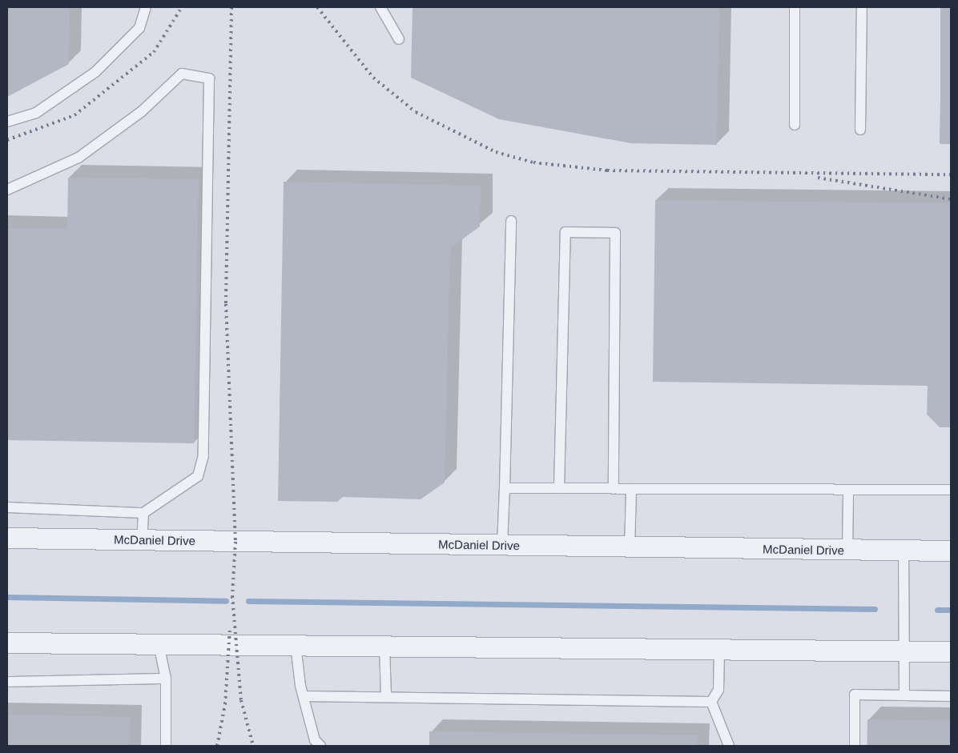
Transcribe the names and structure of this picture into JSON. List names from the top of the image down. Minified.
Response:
{"streets":{"street":["McDaniel Drive"]}}
